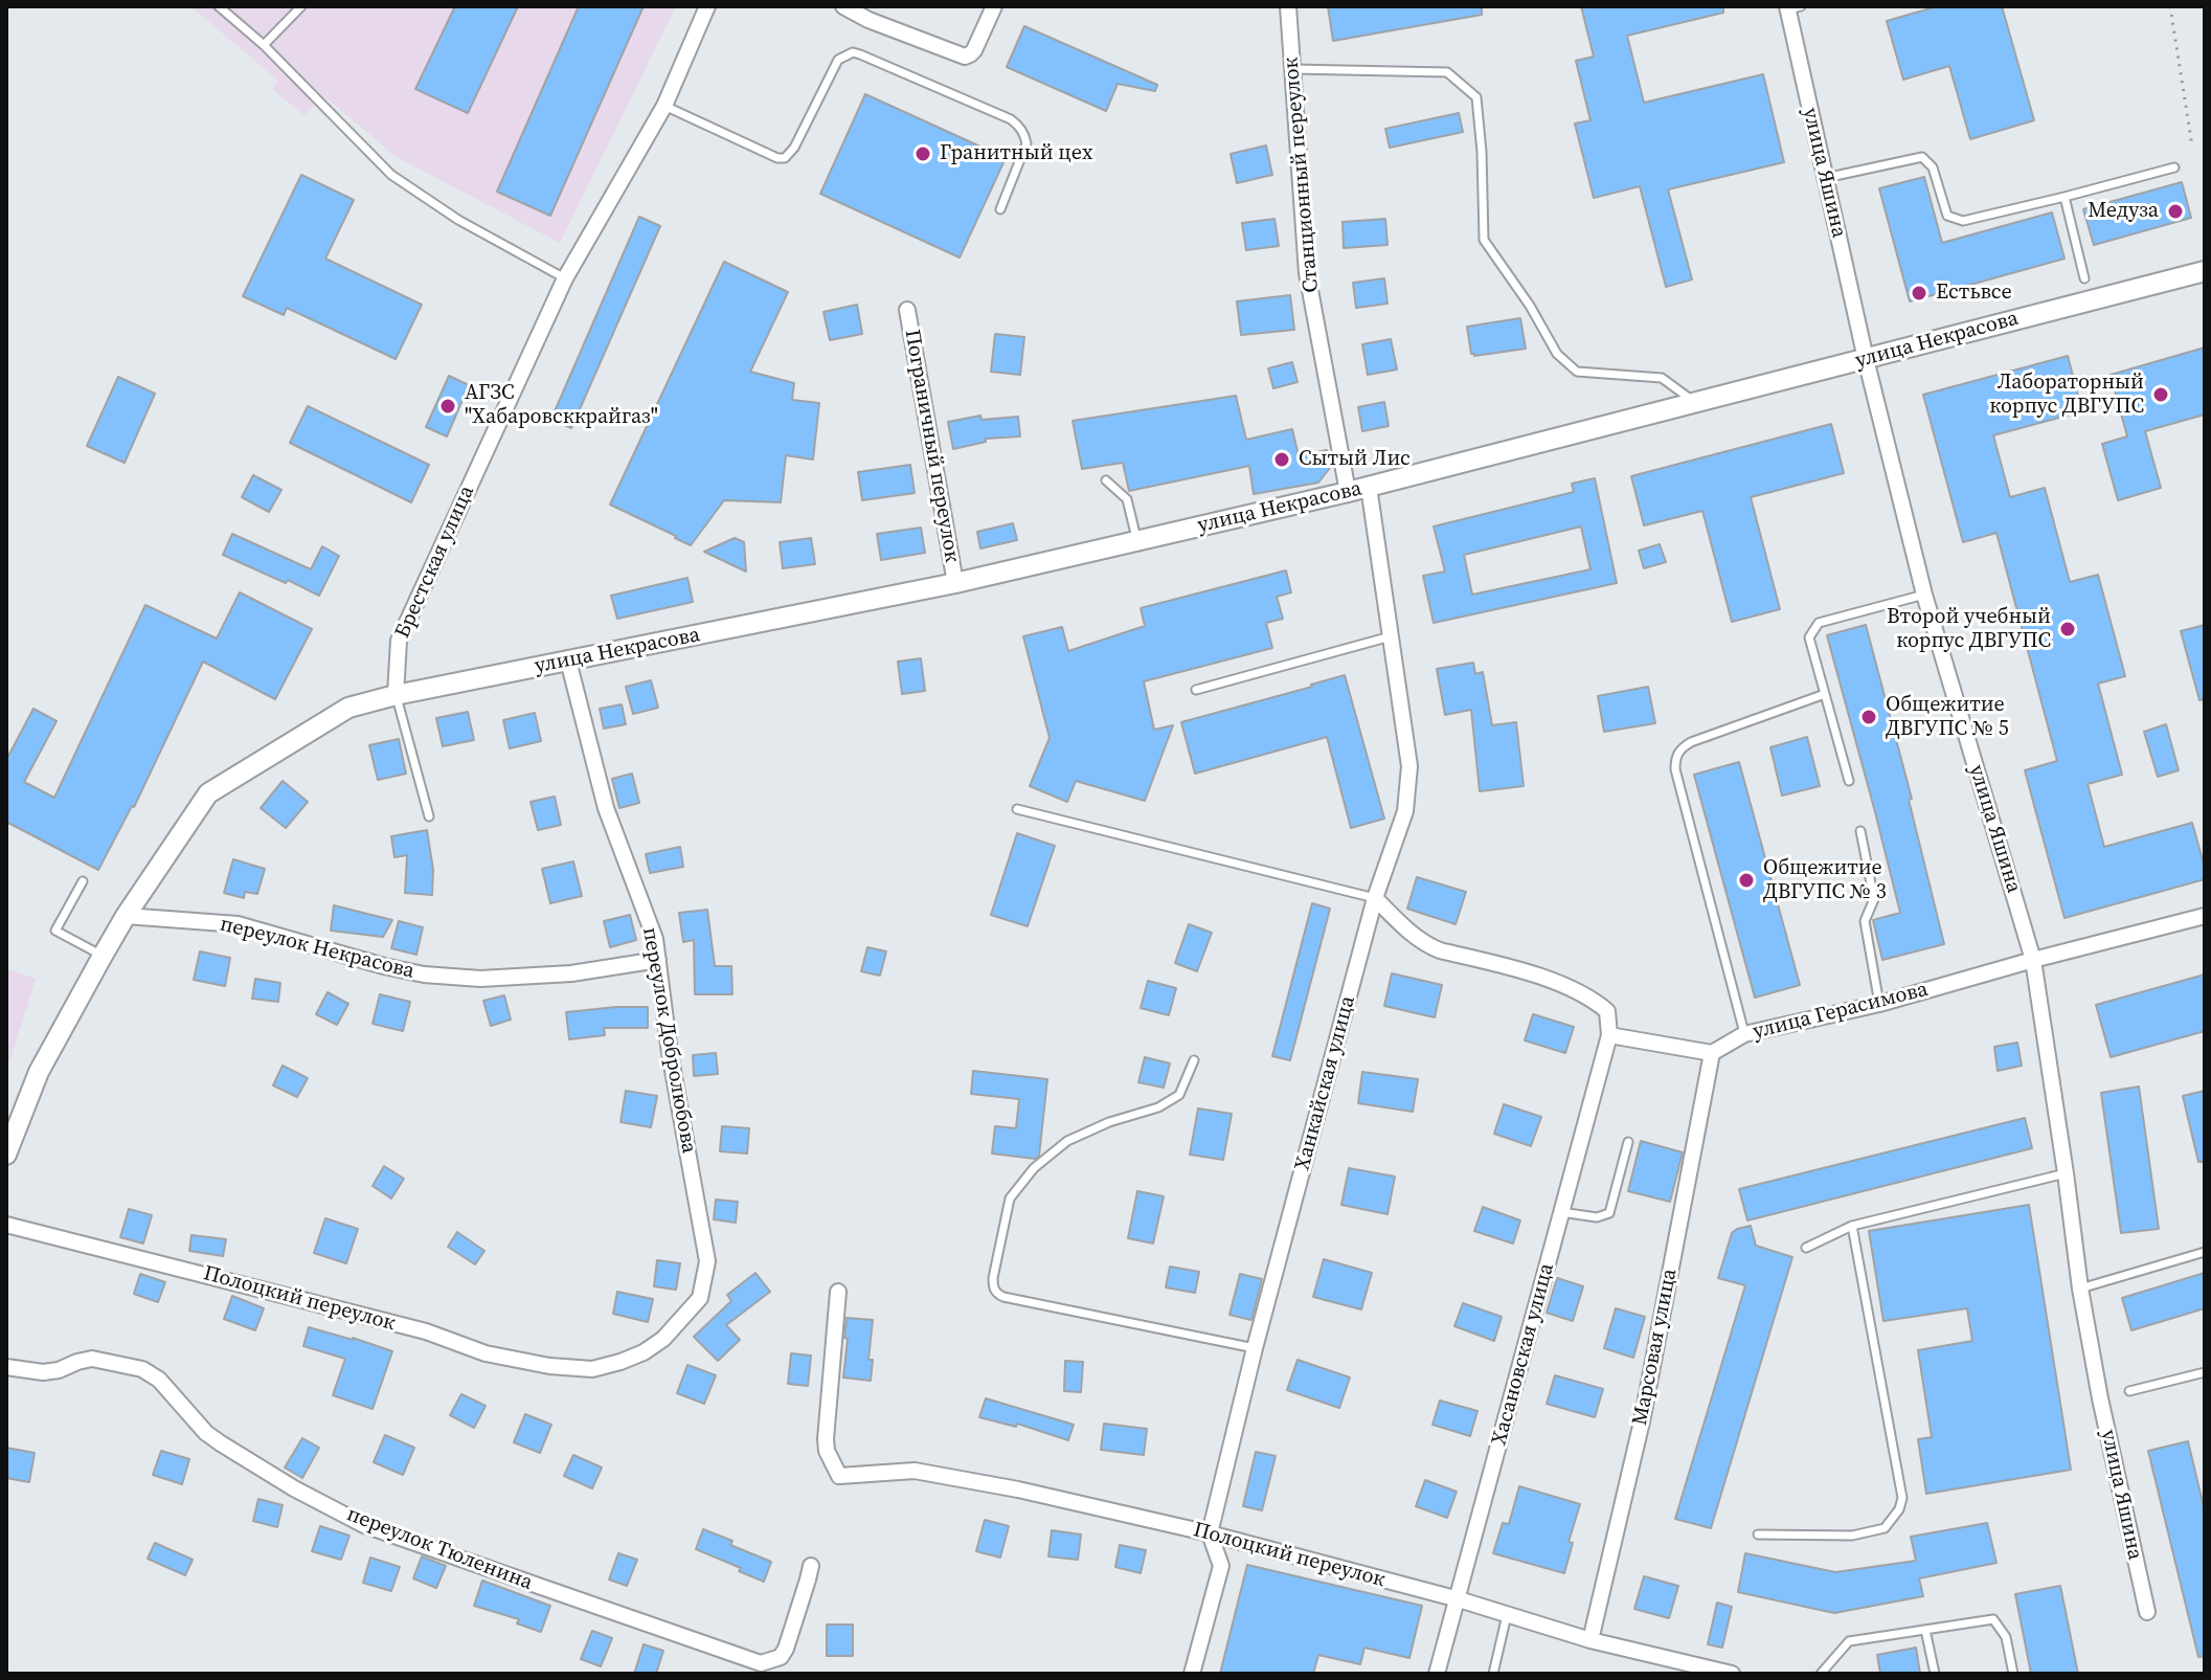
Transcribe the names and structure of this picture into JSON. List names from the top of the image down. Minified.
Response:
{"streets":{"street":["улица Яшина","Станционный переулок","улица Некрасова","Пограничный переулок","Брестская улица","переулок Некрасова","улица Герасимова","переулок Добролюбова","Ханкайская улица","Полоцкий переулок","Марсовая улица","Хасановская улица","переулок Тюленина"]},"crossings":[["улица Яшина","улица Некрасова"],["улица Яшина","улица Герасимова"],["Станционный переулок","улица Некрасова"],["улица Некрасова","Пограничный переулок"],["улица Некрасова","Брестская улица"],["улица Некрасова","переулок Добролюбова"],["улица Некрасова","Ханкайская улица"],["переулок Некрасова","переулок Добролюбова"],["улица Герасимова","Марсовая улица"],["переулок Добролюбова","Полоцкий переулок"],["Ханкайская улица","Полоцкий переулок"],["Полоцкий переулок","Марсовая улица"],["Полоцкий переулок","Хасановская улица"]],"places":["Гранитный цех","Медуза","Естьвсе","Лабораторный корпус ДВГУПС","АГЗС \"Хабаровсккрайгаз\"","Сытый Лис","Второй учебный корпус ДВГУПС","Общежитие ДВГУПС № 5","Общежитие ДВГУПС № 3"]}
